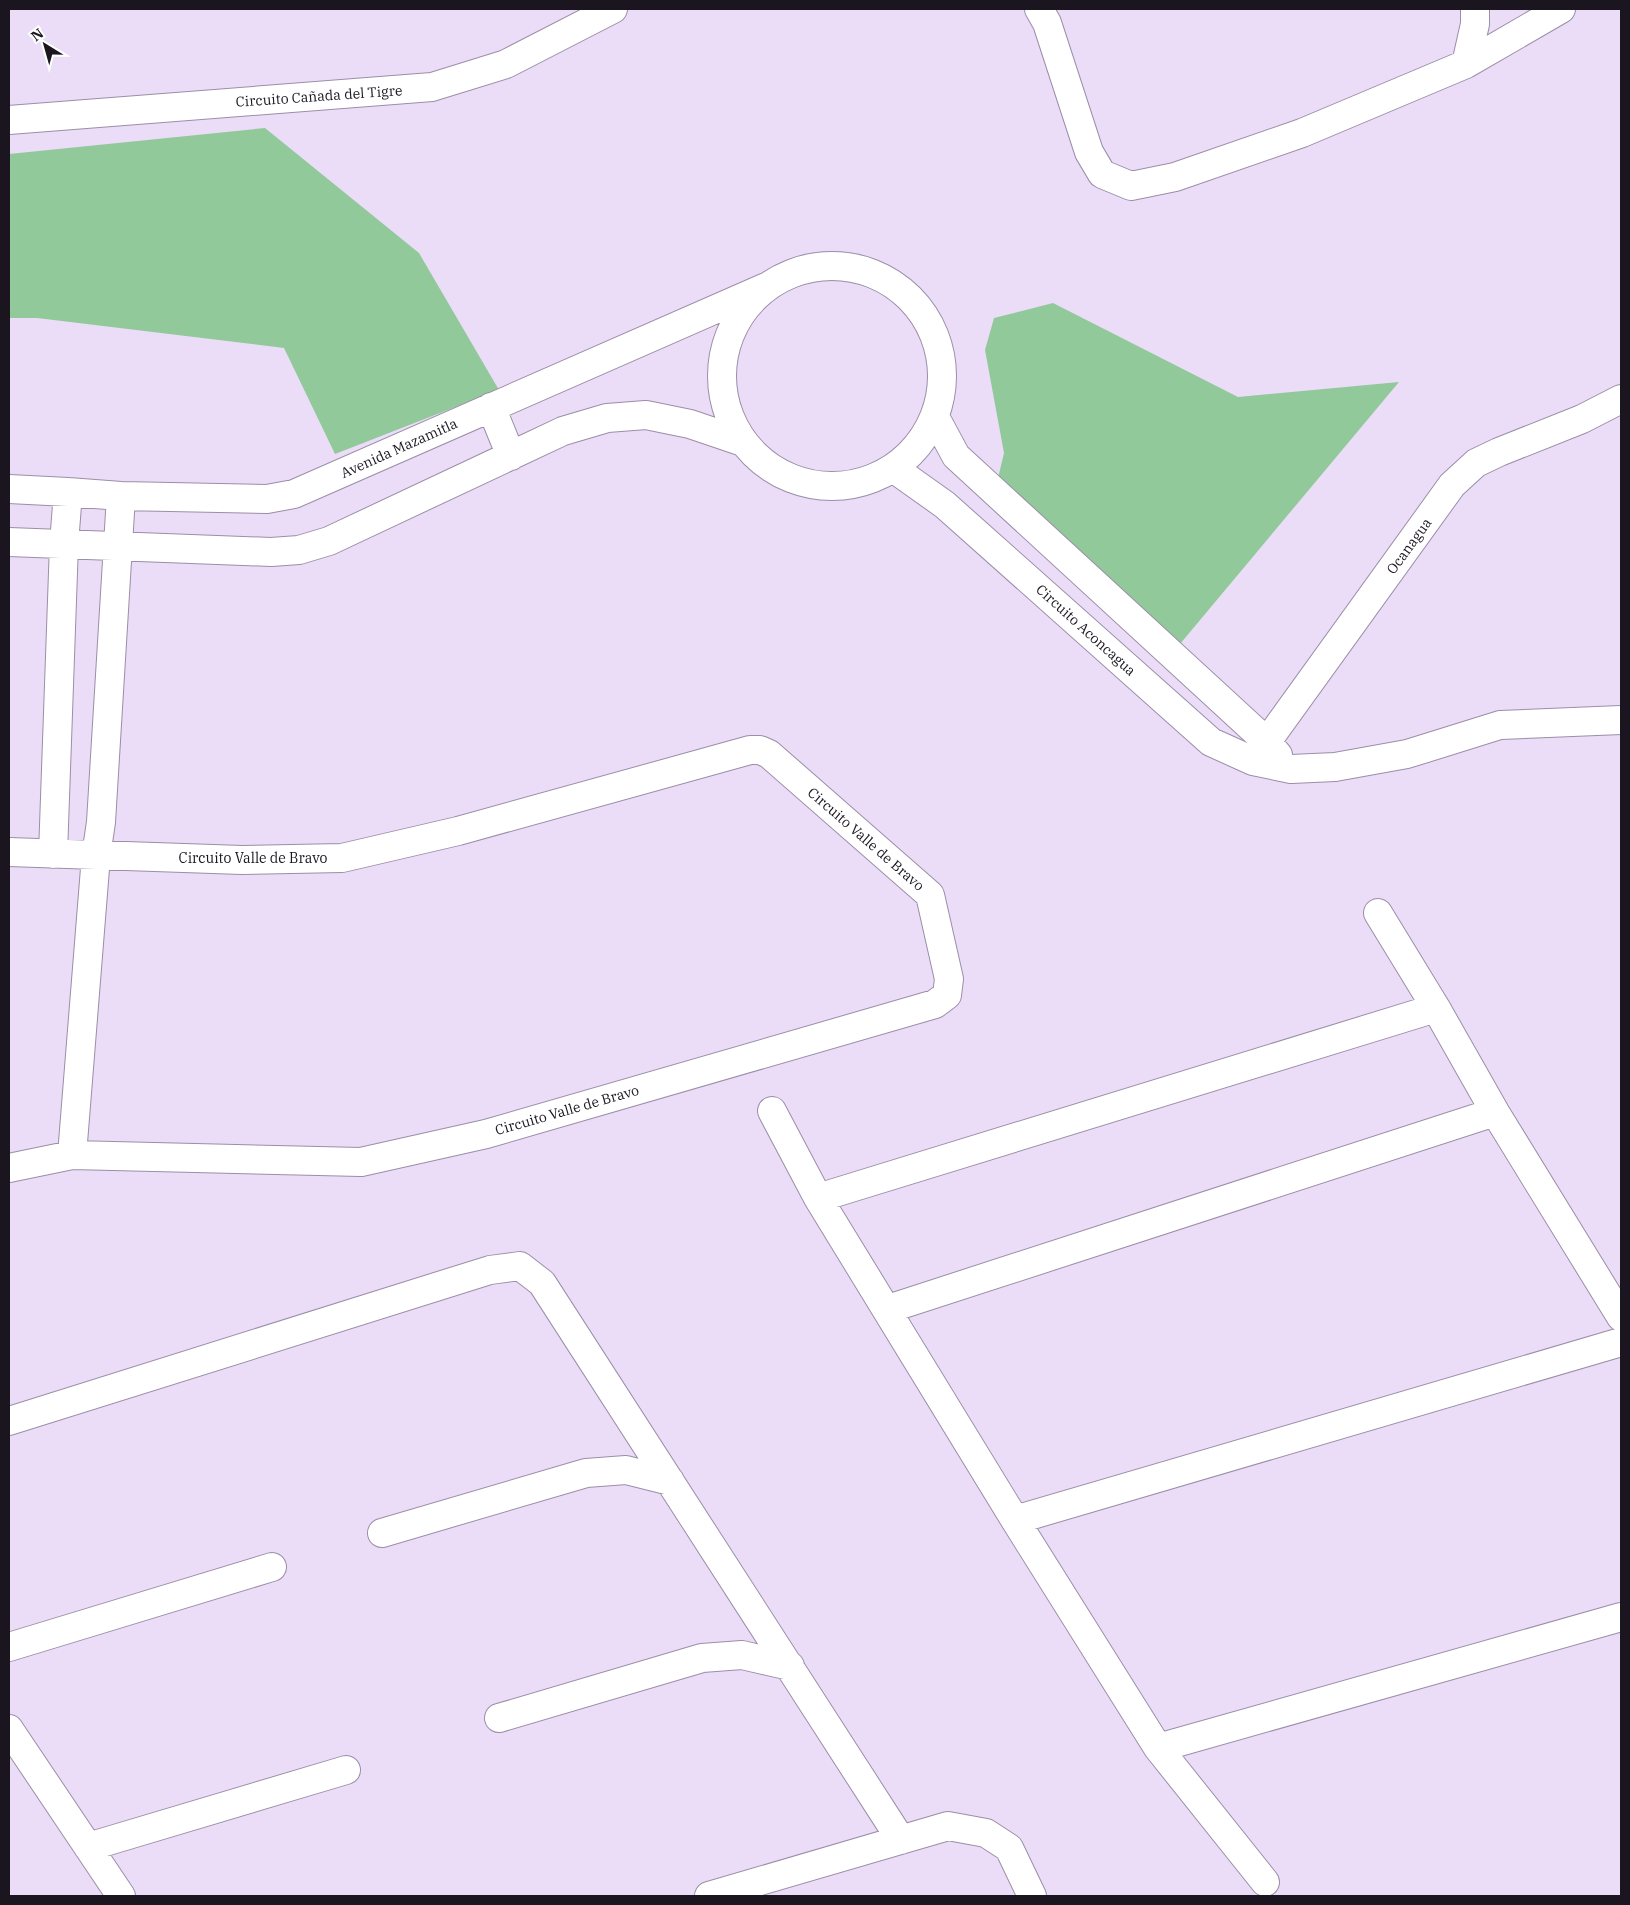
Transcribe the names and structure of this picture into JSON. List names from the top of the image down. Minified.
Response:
{"streets":{"street":["Circuito Cañada del Tigre","Avenida Mazamitla","Ocanagua","Circuito Aconcagua","Circuito Valle de Bravo"]},"crossings":[["Ocanagua","Circuito Aconcagua"]],"north":"top left"}
